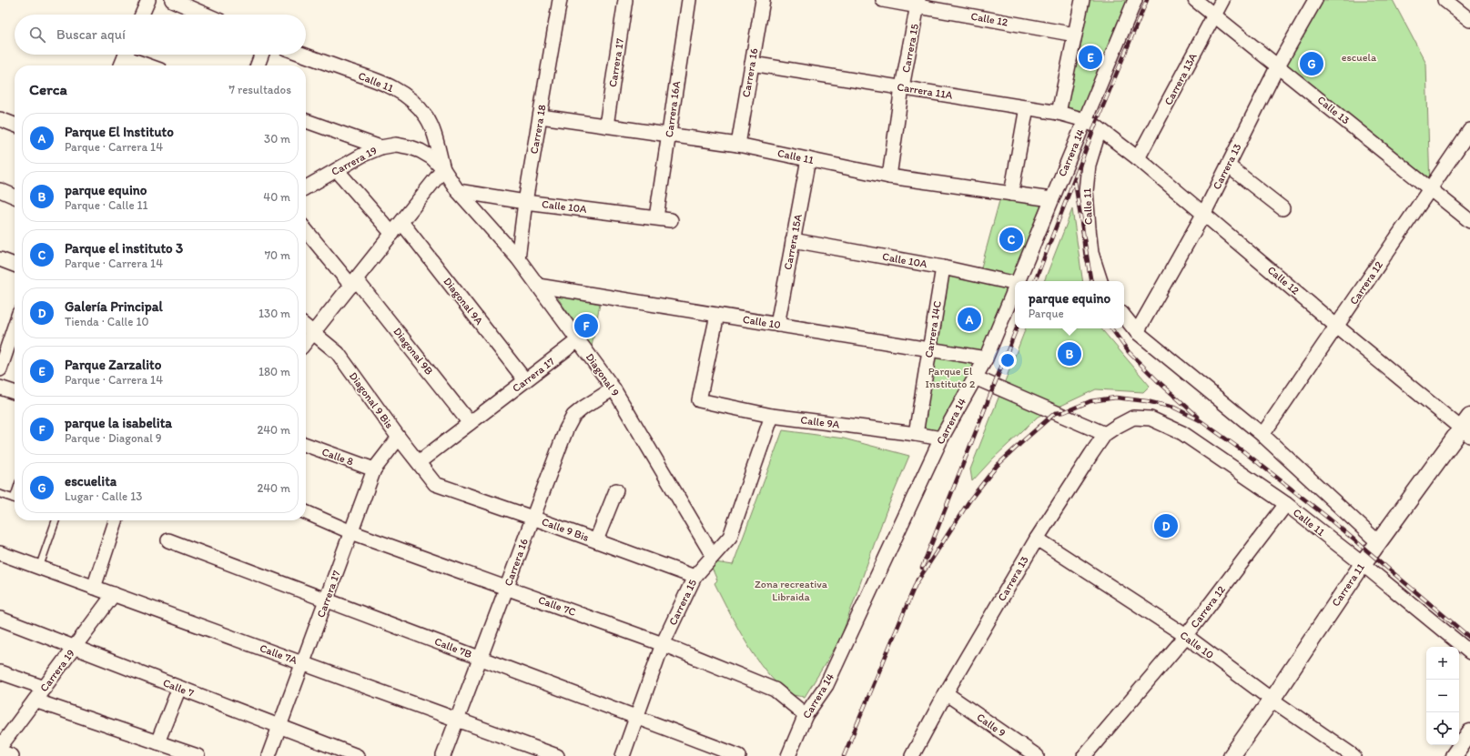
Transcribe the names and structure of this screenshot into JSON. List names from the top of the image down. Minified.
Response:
{"streets":{"street":["Calle 12","Carrera 15","Carrera 17","Carrera 16","Carrera 13A","Calle 11","Carrera 11A","Carrera 16A","Calle 13","Carrera 18","Carrera 14","Carrera 19","Carrera 13","Calle 10A","Carrera 15A","Carrera 12","Diagonal 9A","Calle 10","Carrera 14C","Diagonal 9B","Diagonal 9","Diagonal 9 Bis","Calle 9A","Calle 8","Calle 9 Bis","Carrera 11","Calle 7C","Calle 7B","Calle 7A","Calle 7","Calle 9"]},"crossings":[["Calle 12","Carrera 15"],["Calle 12","Carrera 13A"],["Calle 12","Calle 11"],["Calle 12","Carrera 11A"],["Calle 12","Carrera 14"],["Calle 12","Carrera 13"],["Calle 12","Carrera 12"],["Calle 12","Carrera 11"],["Carrera 15","Calle 11"],["Carrera 15","Carrera 11A"],["Carrera 15","Diagonal 9"],["Carrera 15","Calle 9A"],["Carrera 15","Calle 9 Bis"],["Carrera 15","Calle 7C"],["Carrera 15","Calle 7B"],["Carrera 17","Calle 11"],["Carrera 17","Diagonal 9A"],["Carrera 17","Diagonal 9B"],["Carrera 17","Diagonal 9"],["Carrera 17","Diagonal 9 Bis"],["Carrera 17","Calle 8"],["Carrera 17","Calle 7C"],["Carrera 17","Calle 7B"],["Carrera 17","Calle 7A"],["Carrera 17","Calle 7"],["Carrera 16","Calle 11"],["Carrera 16","Carrera 11A"],["Carrera 16","Diagonal 9"],["Carrera 16","Calle 9 Bis"],["Carrera 16","Calle 7C"],["Carrera 16","Calle 7B"],["Carrera 16","Calle 7A"],["Carrera 13A","Calle 13"],["Calle 11","Carrera 11A"],["Calle 11","Carrera 16A"],["Calle 11","Carrera 18"],["Calle 11","Carrera 14"],["Calle 11","Carrera 13"],["Calle 11","Carrera 15A"],["Calle 11","Carrera 12"],["Calle 11","Diagonal 9"],["Calle 11","Carrera 11"],["Carrera 11A","Carrera 14"],["Carrera 16A","Calle 10A"],["Calle 13","Carrera 13"],["Calle 13","Carrera 12"],["Carrera 18","Calle 10A"],["Carrera 18","Diagonal 9"],["Carrera 14","Calle 10"],["Carrera 14","Calle 9A"],["Carrera 14","Calle 7C"],["Carrera 19","Diagonal 9"],["Carrera 19","Calle 7A"],["Carrera 19","Calle 7"],["Carrera 13","Calle 10"],["Carrera 13","Calle 9"],["Calle 10A","Carrera 15A"],["Calle 10A","Carrera 14C"],["Calle 10A","Diagonal 9"],["Carrera 15A","Calle 10"],["Carrera 12","Calle 10"],["Calle 10","Carrera 14C"],["Calle 10","Diagonal 9"],["Calle 10","Calle 9A"],["Calle 10","Carrera 11"],["Carrera 14C","Calle 9A"],["Diagonal 9 Bis","Calle 9 Bis"]],"parks":["escuela","Parque El Instituto 2","Zona recreativa Libraida"],"page":{"search":"Buscar aquí","pins":["E","G","C","A","F","B","D"],"heading":["Cerca","7 resultados"],"list":[{"mark":"A","name":"Parque El Instituto","note":"Parque · Carrera 14","value":"30 m"},{"mark":"B","name":"parque equino","note":"Parque · Calle 11","value":"40 m"},{"mark":"C","name":"Parque el instituto 3","note":"Parque · Carrera 14","value":"70 m"},{"mark":"D","name":"Galería Principal","note":"Tienda · Calle 10","value":"130 m"},{"mark":"E","name":"Parque Zarzalito","note":"Parque · Carrera 14","value":"180 m"},{"mark":"F","name":"parque la isabelita","note":"Parque · Diagonal 9","value":"240 m"},{"mark":"G","name":"escuelita","note":"Lugar · Calle 13","value":"240 m"}],"popup":["parque equino","Parque"],"map_buttons":["+","−"]}}
